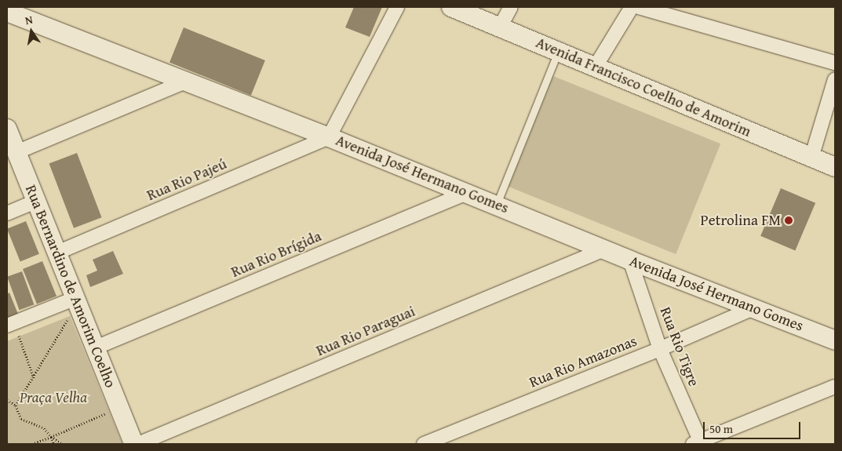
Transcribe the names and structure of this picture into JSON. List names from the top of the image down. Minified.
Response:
{"streets":{"street":["Avenida Francisco Coelho de Amorim","Avenida José Hermano Gomes","Rua Rio Pajeú","Rua Rio Brígida","Rua Bernardino de Amorim Coelho","Rua Rio Paraguai","Rua Rio Tigre","Rua Rio Amazonas"]},"crossings":[["Avenida José Hermano Gomes","Rua Rio Pajeú"],["Avenida José Hermano Gomes","Rua Rio Brígida"],["Avenida José Hermano Gomes","Rua Rio Paraguai"],["Avenida José Hermano Gomes","Rua Rio Tigre"],["Avenida José Hermano Gomes","Rua Rio Amazonas"],["Rua Rio Pajeú","Rua Bernardino de Amorim Coelho"],["Rua Rio Brígida","Rua Bernardino de Amorim Coelho"],["Rua Rio Tigre","Rua Rio Amazonas"]],"parks":["Praça Velha"],"places":["Petrolina FM"],"scale_bar":"50 m","north":"top"}
